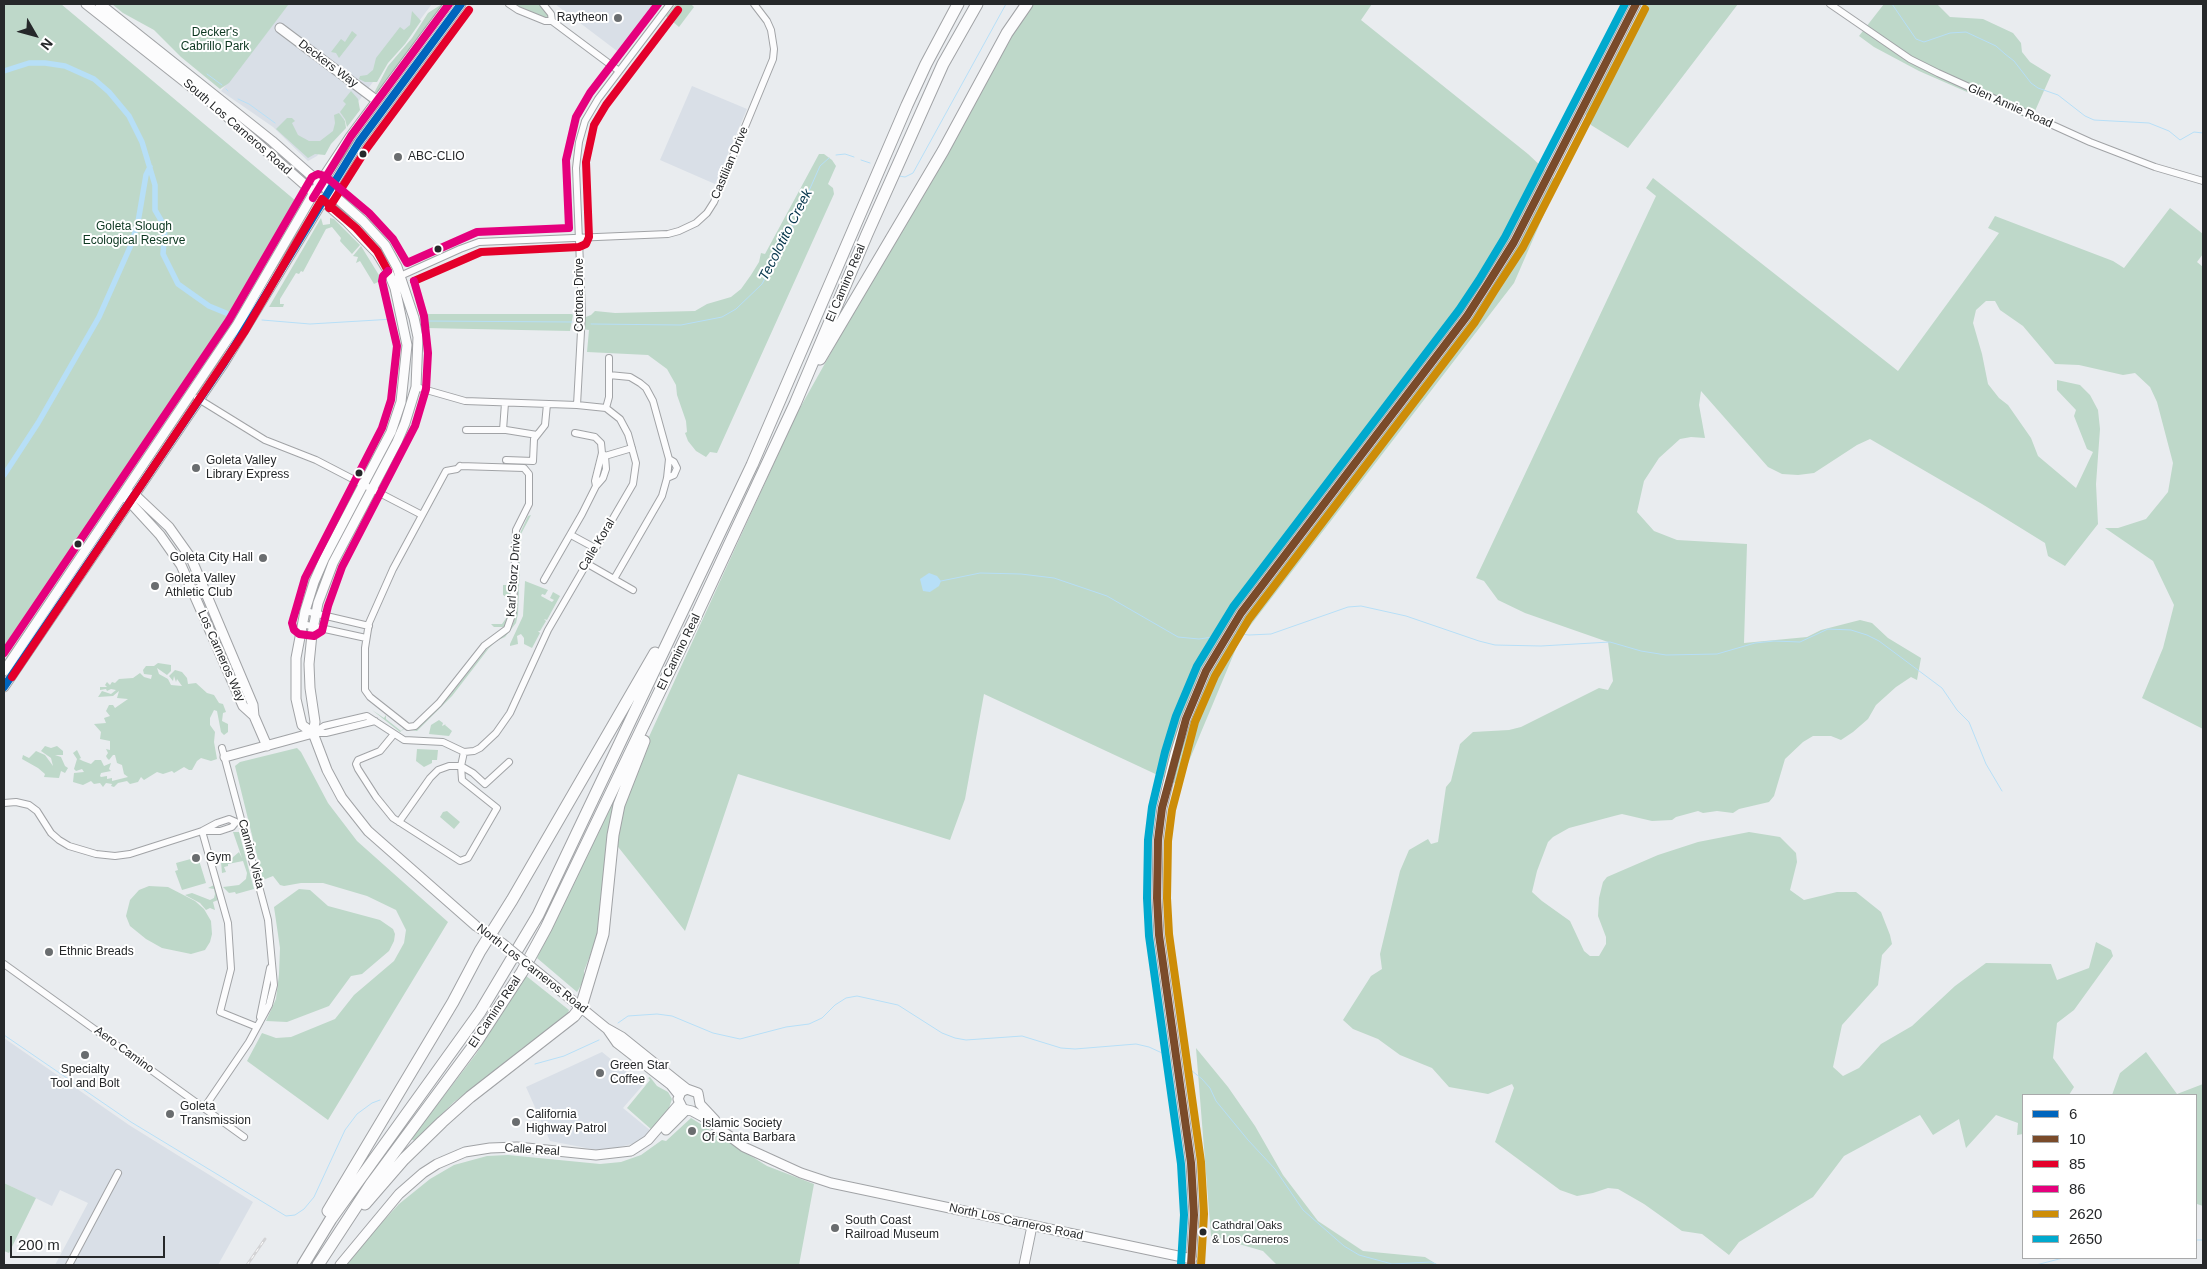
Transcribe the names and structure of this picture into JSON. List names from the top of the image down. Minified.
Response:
{"streets":{"highway":["El Camino Real"],"main road":["Deckers Way","South Los Carneros Road","Los Carneros Way","North Los Carneros Road","Calle Real"],"street":["Glen Annie Road","Castilian Drive","Cortona Drive","Calle Koral","Karl Storz Drive","Camino Vista","Aero Camino"]},"crossings":[["South Los Carneros Road","Castilian Drive"],["South Los Carneros Road","North Los Carneros Road"],["Castilian Drive","Cortona Drive"],["Camino Vista","Aero Camino"],["North Los Carneros Road","Calle Real"]],"water":["Tecolotito Creek"],"parks":["Decker's Cabrillo Park","Goleta Slough Ecological Reserve"],"places":["Raytheon","ABC-CLIO","Goleta Valley Library Express","Goleta City Hall","Goleta Valley Athletic Club","Gym","Ethnic Breads","Specialty Tool and Bolt","Green Star Coffee","Goleta Transmission","California Highway Patrol","Islamic Society Of Santa Barbara","South Coast Railroad Museum","Cathdral Oaks & Los Carneros"],"lines":["transit line 6","transit line 10","transit line 86","transit line 2650","transit line 2620","transit line 85"],"legend":["6","10","85","86","2620","2650"],"scale_bar":"200 m","north":"bottom right"}
